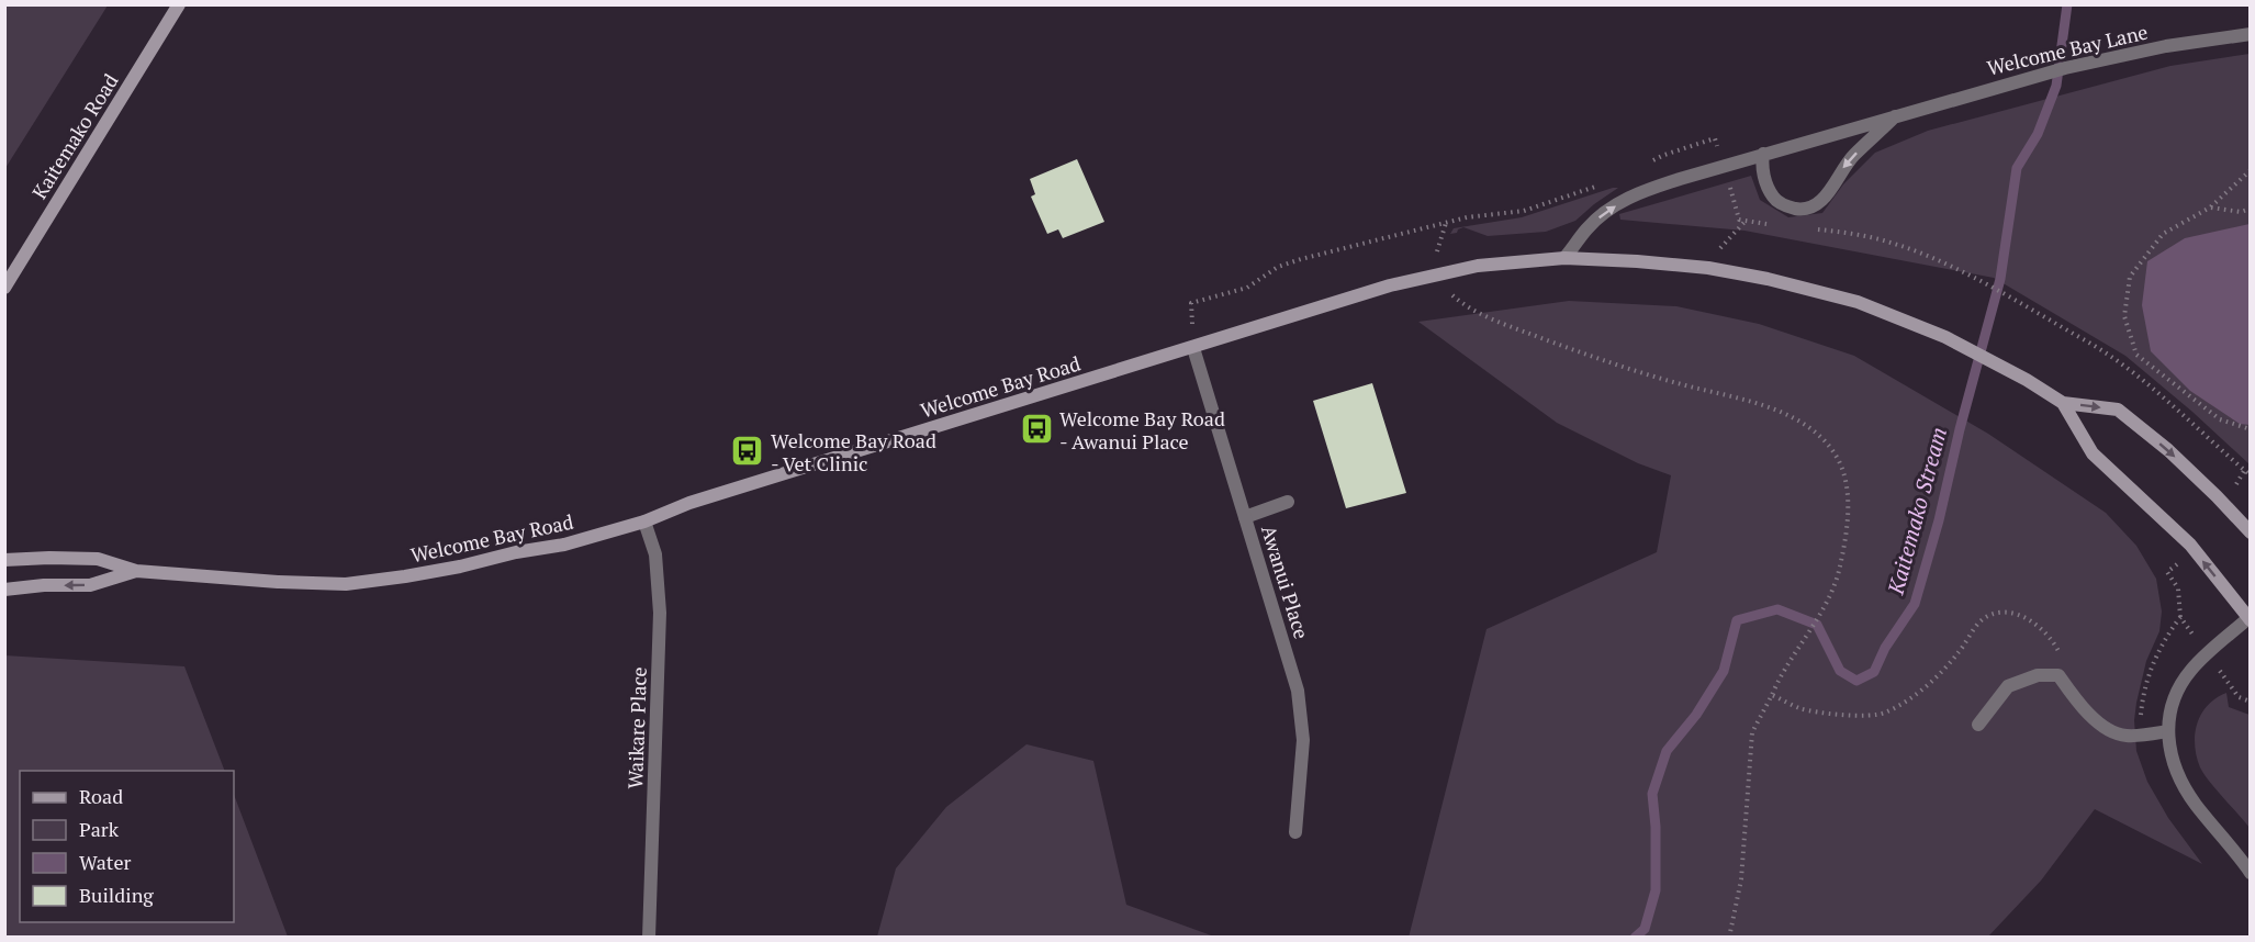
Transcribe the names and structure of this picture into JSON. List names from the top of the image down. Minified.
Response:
{"streets":{"main road":["Kaitemako Road","Welcome Bay Road"],"street":["Welcome Bay Lane","Awanui Place","Waikare Place"]},"crossings":[["Welcome Bay Lane","Welcome Bay Road"],["Welcome Bay Road","Awanui Place"],["Welcome Bay Road","Waikare Place"]],"water":["Kaitemako Stream"],"places":{"bus stop":["Welcome Bay Road - Awanui Place","Welcome Bay Road - Vet Clinic"]},"legend":["Road","Park","Water","Building"]}
